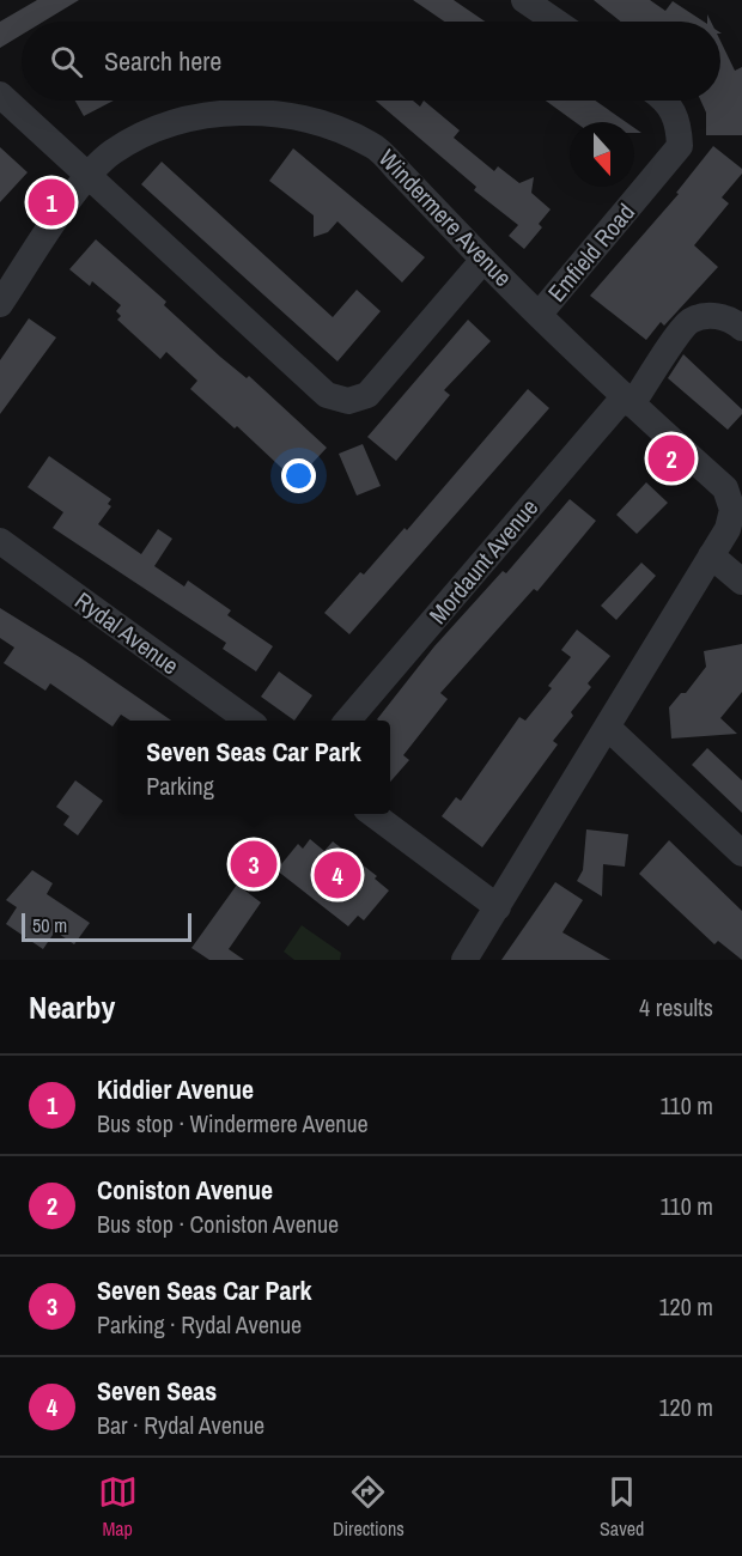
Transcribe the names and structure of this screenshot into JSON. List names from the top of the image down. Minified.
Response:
{"streets":{"street":["Windermere Avenue","Emfield Road","Mordaunt Avenue","Rydal Avenue"]},"crossings":[["Windermere Avenue","Emfield Road"],["Windermere Avenue","Mordaunt Avenue"]],"scale_bar":"50 m","north":"bottom","page":{"search":"Search here","pins":["1","2","3","4"],"popup":["Seven Seas Car Park","Parking"],"scale":"50 m","heading":["Nearby","4 results"],"list":[{"mark":"1","name":"Kiddier Avenue","note":"Bus stop · Windermere Avenue","value":"110 m"},{"mark":"2","name":"Coniston Avenue","note":"Bus stop · Coniston Avenue","value":"110 m"},{"mark":"3","name":"Seven Seas Car Park","note":"Parking · Rydal Avenue","value":"120 m"},{"mark":"4","name":"Seven Seas","note":"Bar · Rydal Avenue","value":"120 m"}],"nav":["Map","Directions","Saved"]}}
